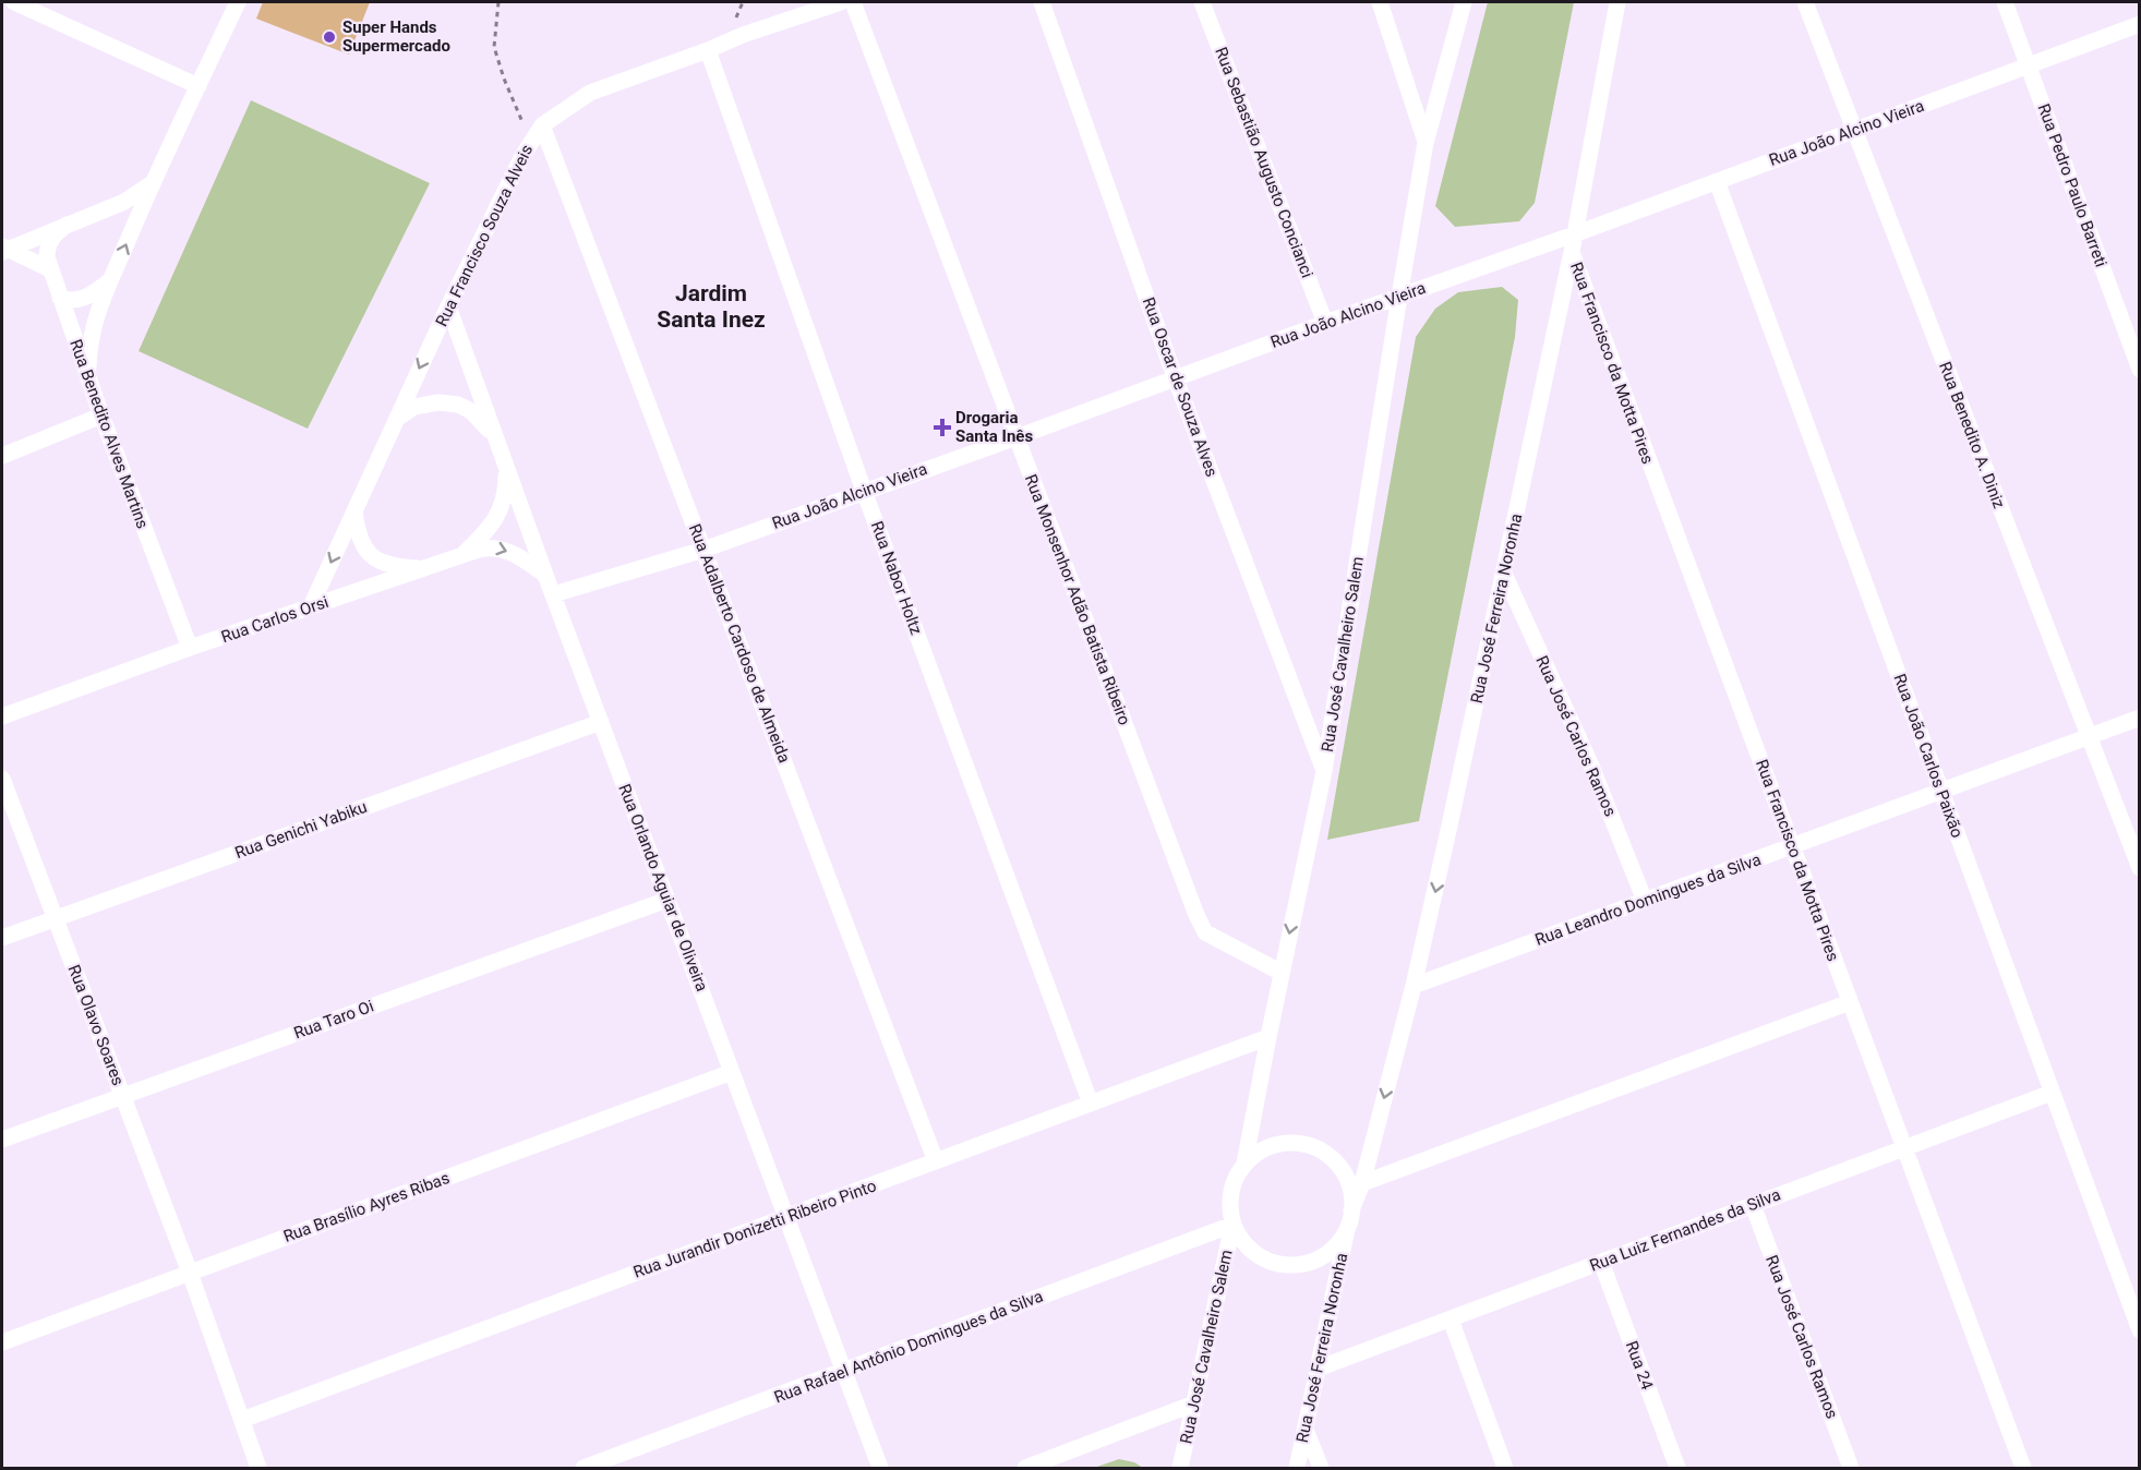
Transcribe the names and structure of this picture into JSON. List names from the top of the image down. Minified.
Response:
{"streets":{"street":["Rua João Alcino Vieira","Rua Sebastião Augusto Concianci","Rua Pedro Paulo Barreti","Rua Francisco Souza Alveis","Rua Francisco da Motta Pires","Rua Oscar de Souza Alves","Rua Benedito Alves Martins","Rua Benedito A. Diniz","Rua Nabor Holtz","Rua Monsenhor Adão Batista Ribeiro","Rua José Ferreira Noronha","Rua Carlos Orsi","Rua Adalberto Cardoso de Almeida","Rua José Cavalheiro Salem","Rua José Carlos Ramos","Rua João Carlos Paixão","Rua Genichi Yabiku","Rua Orlando Aguiar de Oliveira","Rua Leandro Domingues da Silva","Rua Taro Oi","Rua Olavo Soares","Rua Brasílio Ayres Ribas","Rua Jurandir Donizetti Ribeiro Pinto","Rua Luiz Fernandes da Silva","Rua Rafael Antônio Domingues da Silva","Rua 24"]},"crossings":[["Rua João Alcino Vieira","Rua Sebastião Augusto Concianci"],["Rua João Alcino Vieira","Rua Pedro Paulo Barreti"],["Rua João Alcino Vieira","Rua Oscar de Souza Alves"],["Rua João Alcino Vieira","Rua Benedito A. Diniz"],["Rua João Alcino Vieira","Rua Nabor Holtz"],["Rua João Alcino Vieira","Rua Monsenhor Adão Batista Ribeiro"],["Rua João Alcino Vieira","Rua José Ferreira Noronha"],["Rua João Alcino Vieira","Rua Adalberto Cardoso de Almeida"],["Rua João Alcino Vieira","Rua José Cavalheiro Salem"],["Rua João Alcino Vieira","Rua João Carlos Paixão"],["Rua João Alcino Vieira","Rua Orlando Aguiar de Oliveira"],["Rua Francisco Souza Alveis","Rua Nabor Holtz"],["Rua Francisco Souza Alveis","Rua Carlos Orsi"],["Rua Francisco Souza Alveis","Rua Adalberto Cardoso de Almeida"],["Rua Francisco Souza Alveis","Rua Orlando Aguiar de Oliveira"],["Rua Francisco da Motta Pires","Rua José Ferreira Noronha"],["Rua Francisco da Motta Pires","Rua Leandro Domingues da Silva"],["Rua Francisco da Motta Pires","Rua Luiz Fernandes da Silva"],["Rua Oscar de Souza Alves","Rua José Cavalheiro Salem"],["Rua Benedito Alves Martins","Rua Carlos Orsi"],["Rua Benedito A. Diniz","Rua Leandro Domingues da Silva"],["Rua Nabor Holtz","Rua Jurandir Donizetti Ribeiro Pinto"],["Rua Monsenhor Adão Batista Ribeiro","Rua José Cavalheiro Salem"],["Rua José Ferreira Noronha","Rua José Cavalheiro Salem"],["Rua José Ferreira Noronha","Rua José Carlos Ramos"],["Rua José Ferreira Noronha","Rua Leandro Domingues da Silva"],["Rua José Ferreira Noronha","Rua Luiz Fernandes da Silva"],["Rua José Ferreira Noronha","Rua Rafael Antônio Domingues da Silva"],["Rua Carlos Orsi","Rua Orlando Aguiar de Oliveira"],["Rua Adalberto Cardoso de Almeida","Rua Jurandir Donizetti Ribeiro Pinto"],["Rua José Cavalheiro Salem","Rua Jurandir Donizetti Ribeiro Pinto"],["Rua José Cavalheiro Salem","Rua Rafael Antônio Domingues da Silva"],["Rua José Carlos Ramos","Rua Leandro Domingues da Silva"],["Rua José Carlos Ramos","Rua Luiz Fernandes da Silva"],["Rua João Carlos Paixão","Rua Leandro Domingues da Silva"],["Rua João Carlos Paixão","Rua Luiz Fernandes da Silva"],["Rua Genichi Yabiku","Rua Orlando Aguiar de Oliveira"],["Rua Genichi Yabiku","Rua Olavo Soares"],["Rua Orlando Aguiar de Oliveira","Rua Taro Oi"],["Rua Orlando Aguiar de Oliveira","Rua Brasílio Ayres Ribas"],["Rua Orlando Aguiar de Oliveira","Rua Jurandir Donizetti Ribeiro Pinto"],["Rua Orlando Aguiar de Oliveira","Rua Rafael Antônio Domingues da Silva"],["Rua Taro Oi","Rua Olavo Soares"],["Rua Olavo Soares","Rua Brasílio Ayres Ribas"],["Rua Olavo Soares","Rua Jurandir Donizetti Ribeiro Pinto"],["Rua Luiz Fernandes da Silva","Rua 24"]],"one_way":["Rua José Ferreira Noronha"],"districts":["Jardim Santa Inez"],"places":{"other":["Super Hands Supermercado"],"health":["Drogaria Santa Inês"]}}
